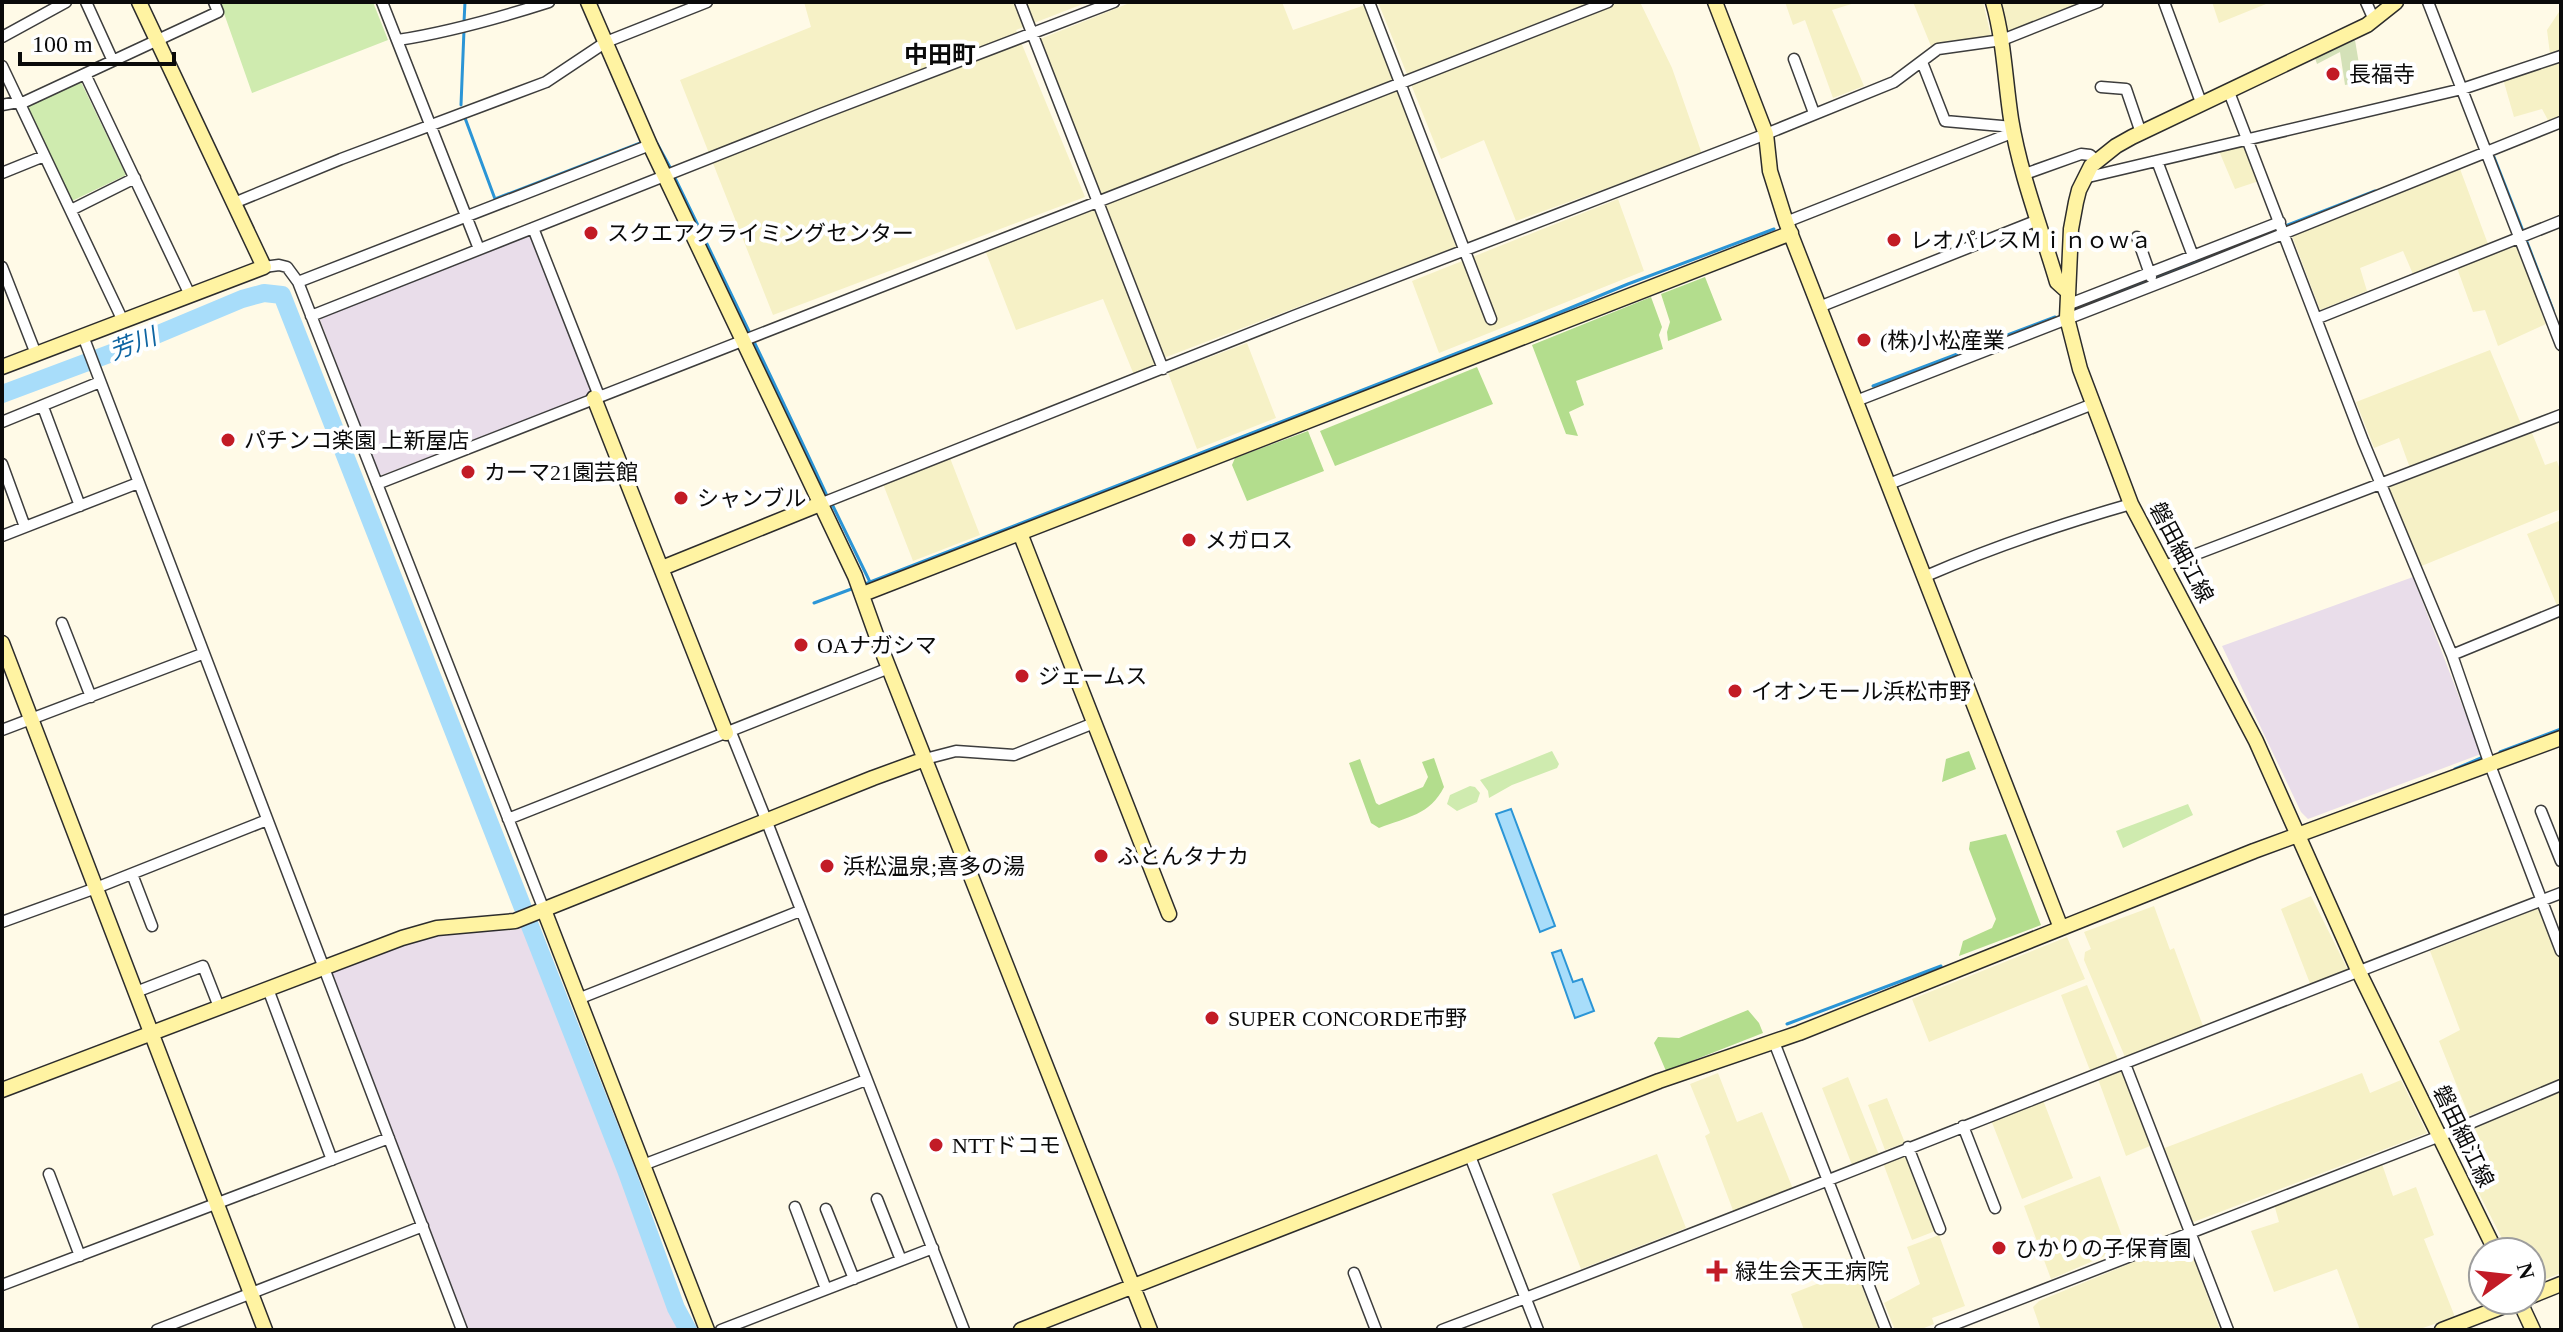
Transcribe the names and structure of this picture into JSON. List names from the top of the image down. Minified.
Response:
{"streets":{"street":["磐田細江線"]},"districts":["中田町"],"water":["芳川"],"places":{"other":["長福寺","スクエアクライミングセンター","レオパレスＭｉｎｏｗａ","(株)小松産業","パチンコ楽園 上新屋店","カーマ21園芸館","シャンブル","メガロス","OAナガシマ","ジェームス","イオンモール浜松市野","ふとんタナカ","浜松温泉;喜多の湯","SUPER CONCORDE市野","NTTドコモ","ひかりの子保育園"],"health":["緑生会天王病院"]},"scale_bar":"100 m","north":"right"}
